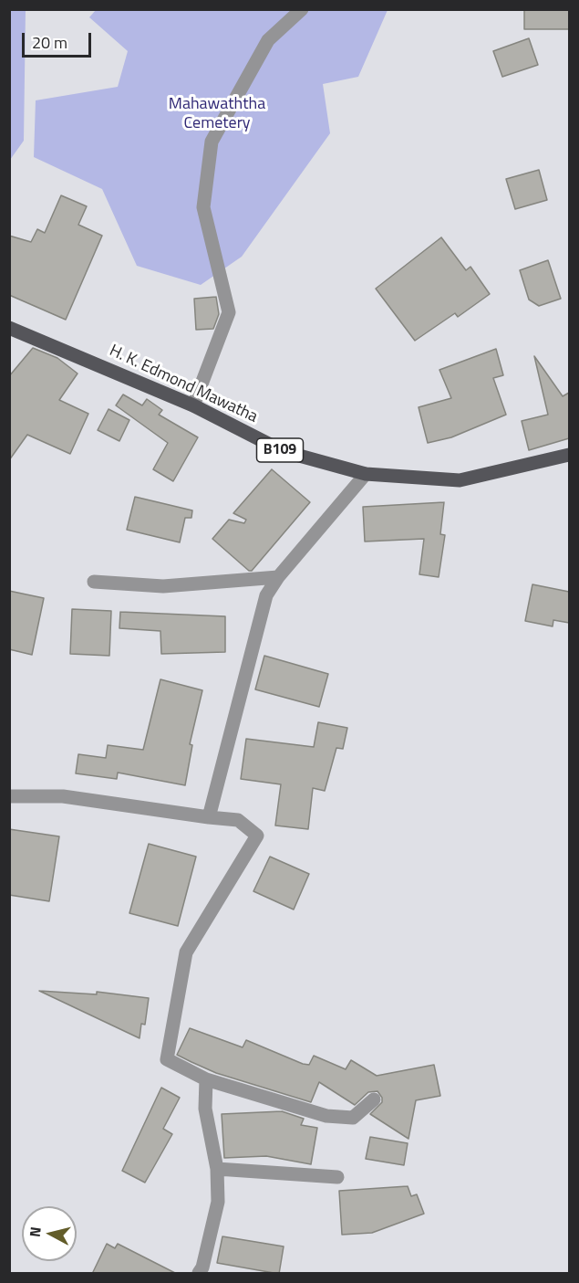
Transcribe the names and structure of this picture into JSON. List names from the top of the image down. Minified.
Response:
{"streets":{"main road":["H. K. Edmond Mawatha","B109"]},"parks":["Mahawaththa Cemetery"],"scale_bar":"20 m","north":"left"}
